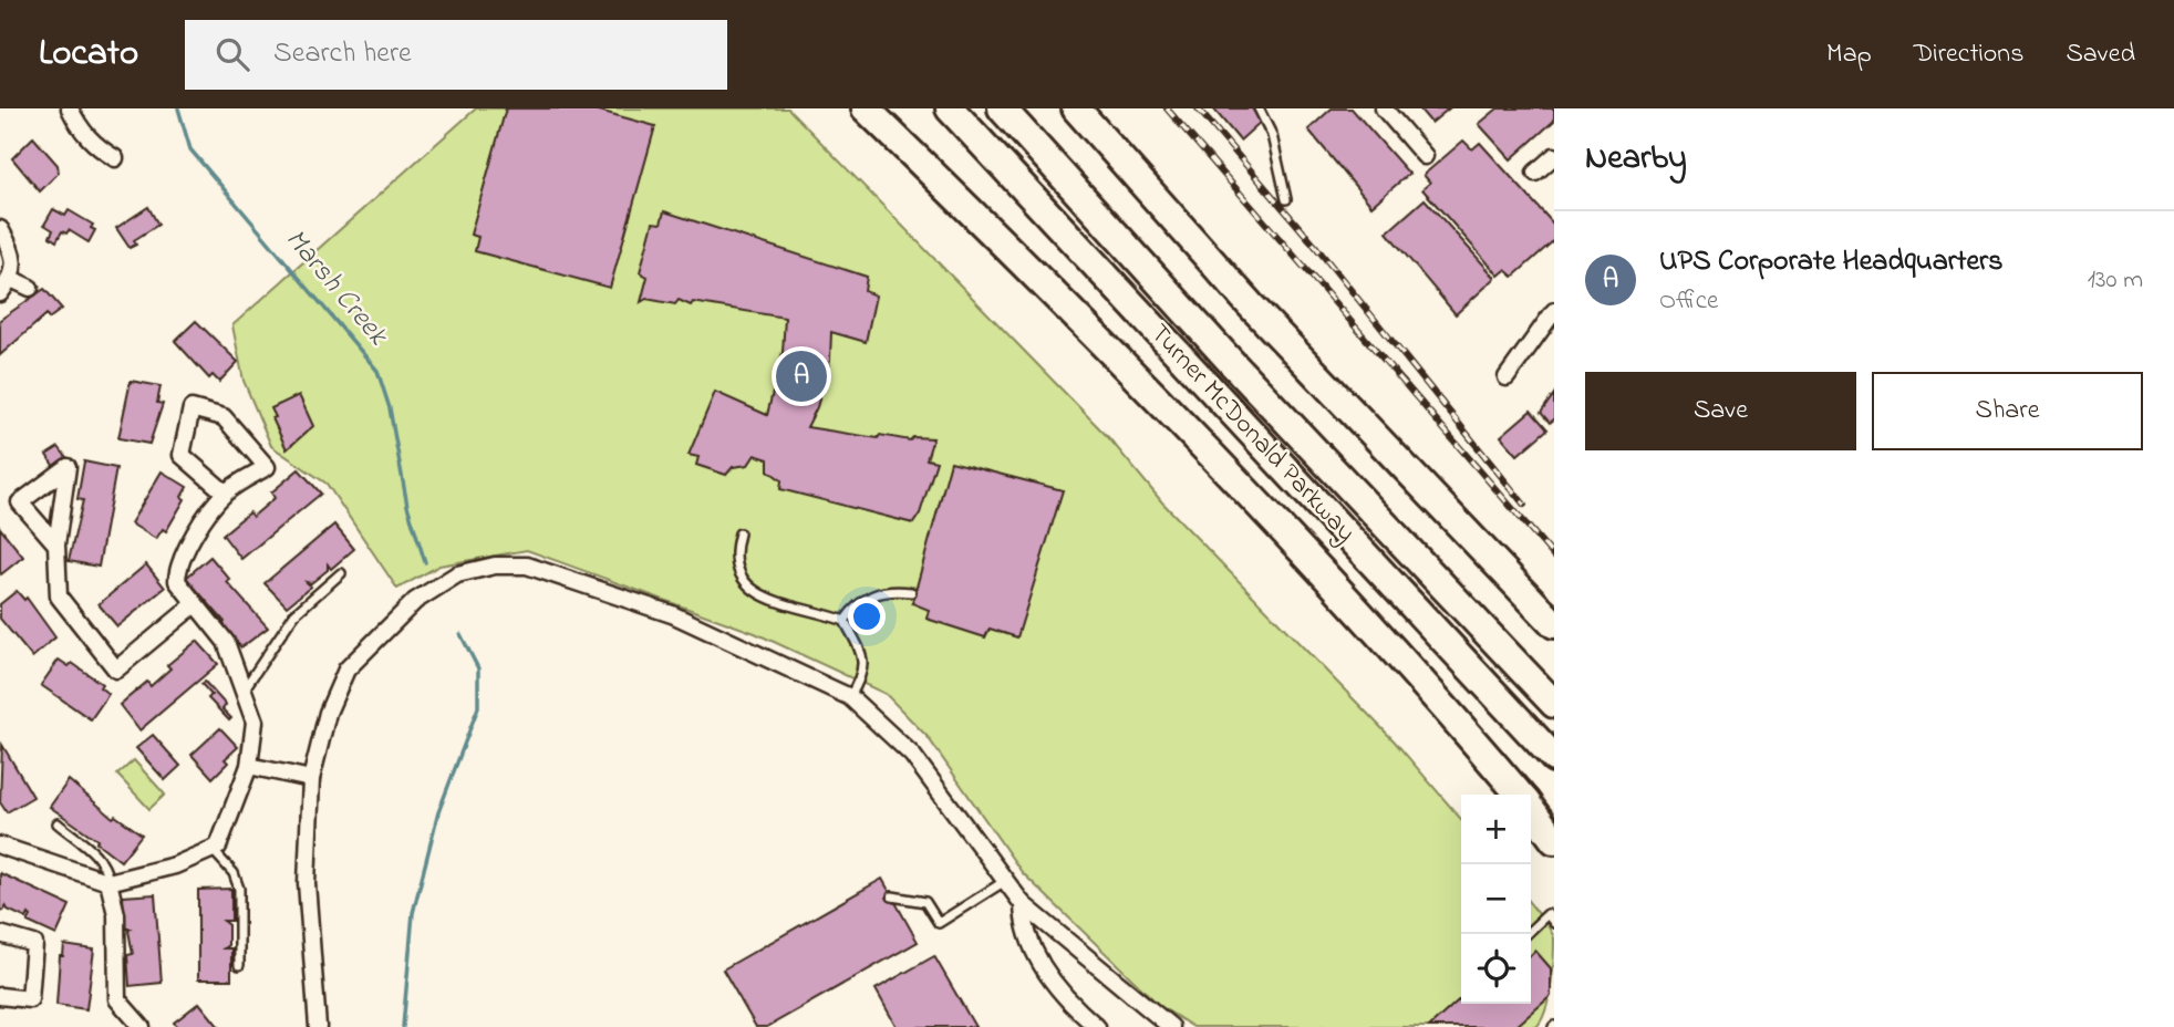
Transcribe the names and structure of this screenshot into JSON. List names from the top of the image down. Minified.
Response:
{"streets":{"highway":["Turner McDonald Parkway"]},"water":["Marsh Creek"],"page":{"header":"Locato","search":"Search here","nav":["Map","Directions","Saved"],"heading":"Nearby","list":[{"mark":"A","name":"UPS Corporate Headquarters","note":"Office","value":"130 m"}],"pins":"A","buttons":["Save","Share"],"map_buttons":["+","−"]}}
